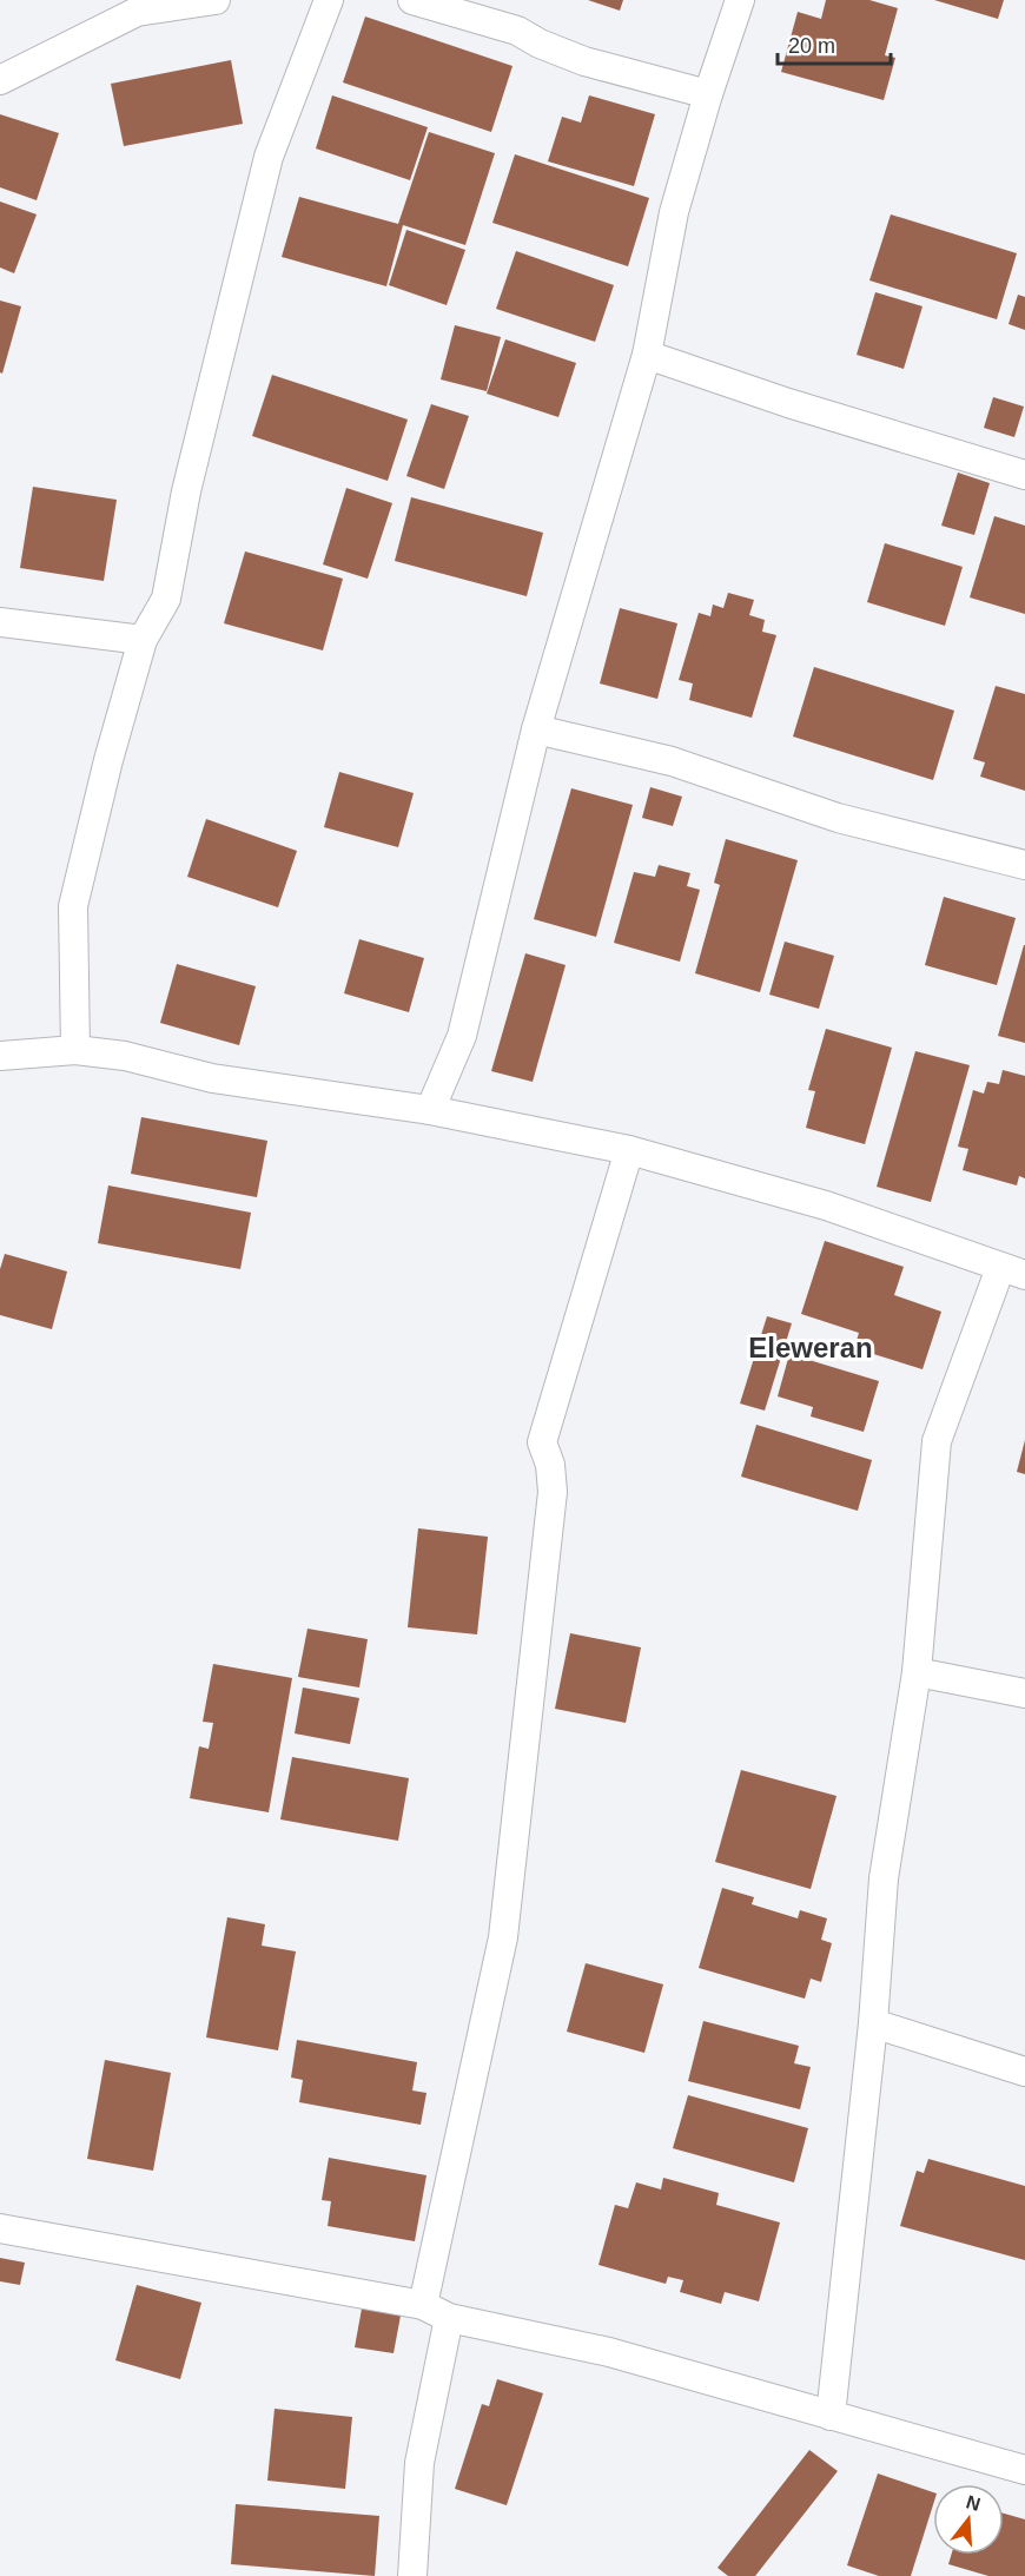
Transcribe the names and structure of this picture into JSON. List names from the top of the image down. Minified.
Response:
{"districts":["Eleweran"],"scale_bar":"20 m","north":"top"}
